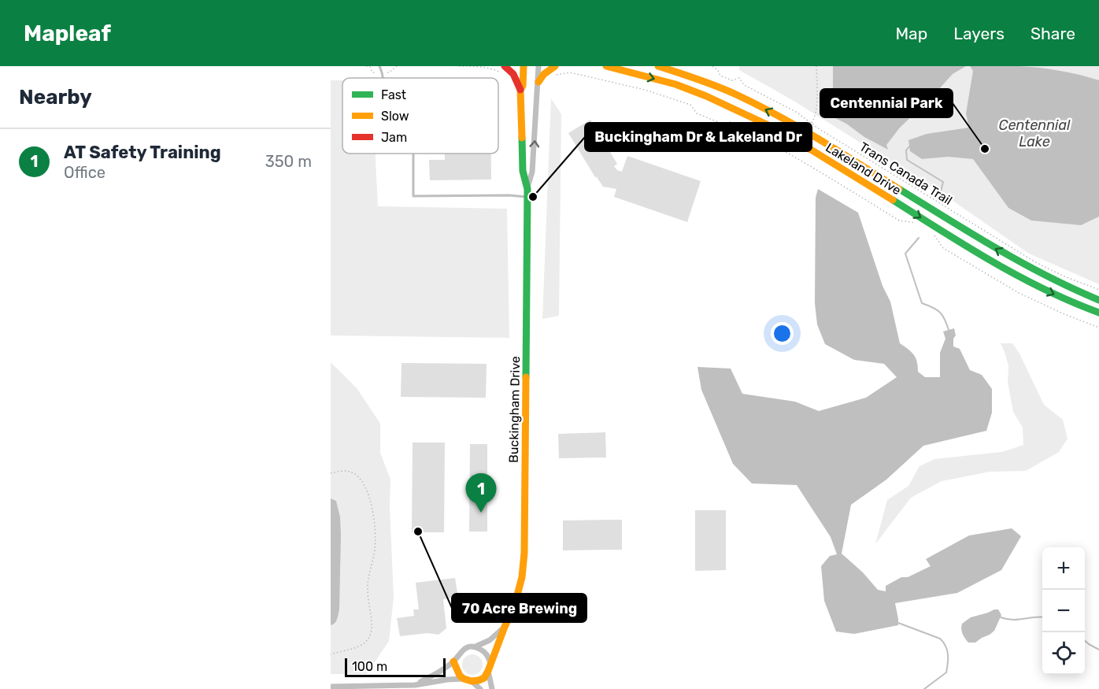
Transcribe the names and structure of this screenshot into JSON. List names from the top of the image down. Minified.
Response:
{"streets":{"main road":["Lakeland Drive","Buckingham Drive"],"path":["Trans Canada Trail"]},"water":["Centennial Lake"],"places":["Centennial Park","Buckingham Dr & Lakeland Dr","70 Acre Brewing"],"legend":["Fast","Slow","Jam"],"scale_bar":"100 m","page":{"header":"Mapleaf","nav":["Map","Layers","Share"],"heading":"Nearby","list":[{"mark":"1","name":"AT Safety Training","note":"Office","value":"350 m"}],"pins":"1","map_buttons":["+","−"],"scale":"100 m"}}
